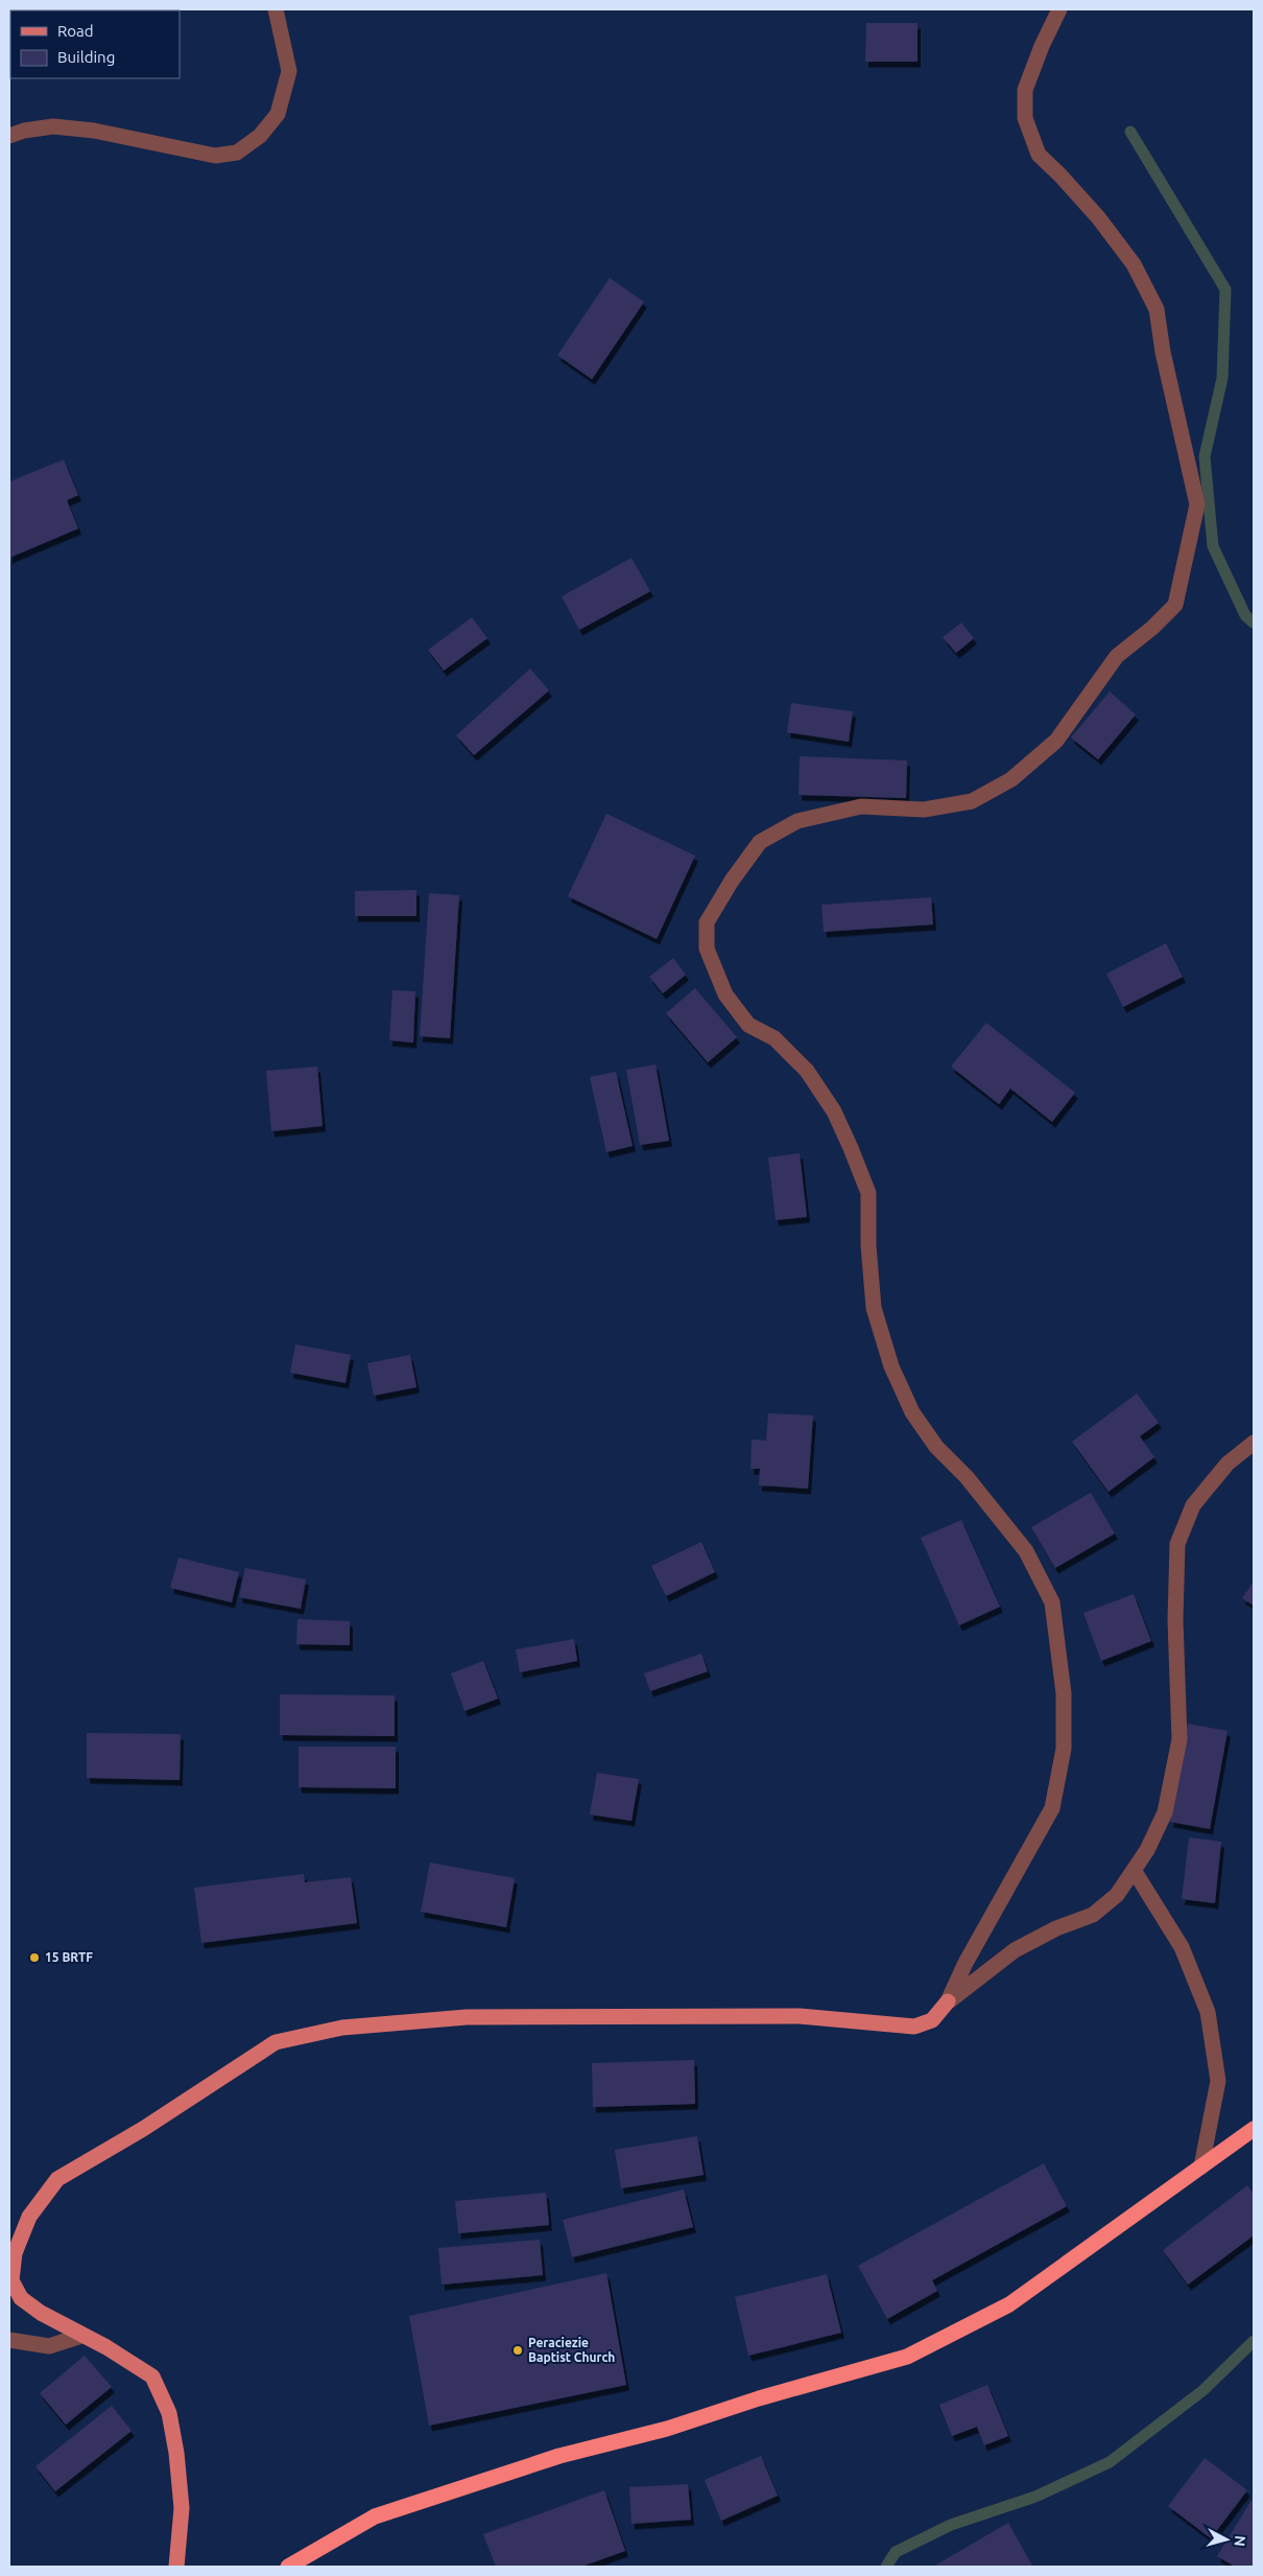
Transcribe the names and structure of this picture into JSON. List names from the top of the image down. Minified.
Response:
{"places":["15 BRTF","Peraciezie Baptist Church"],"legend":["Road","Building"],"north":"right"}
